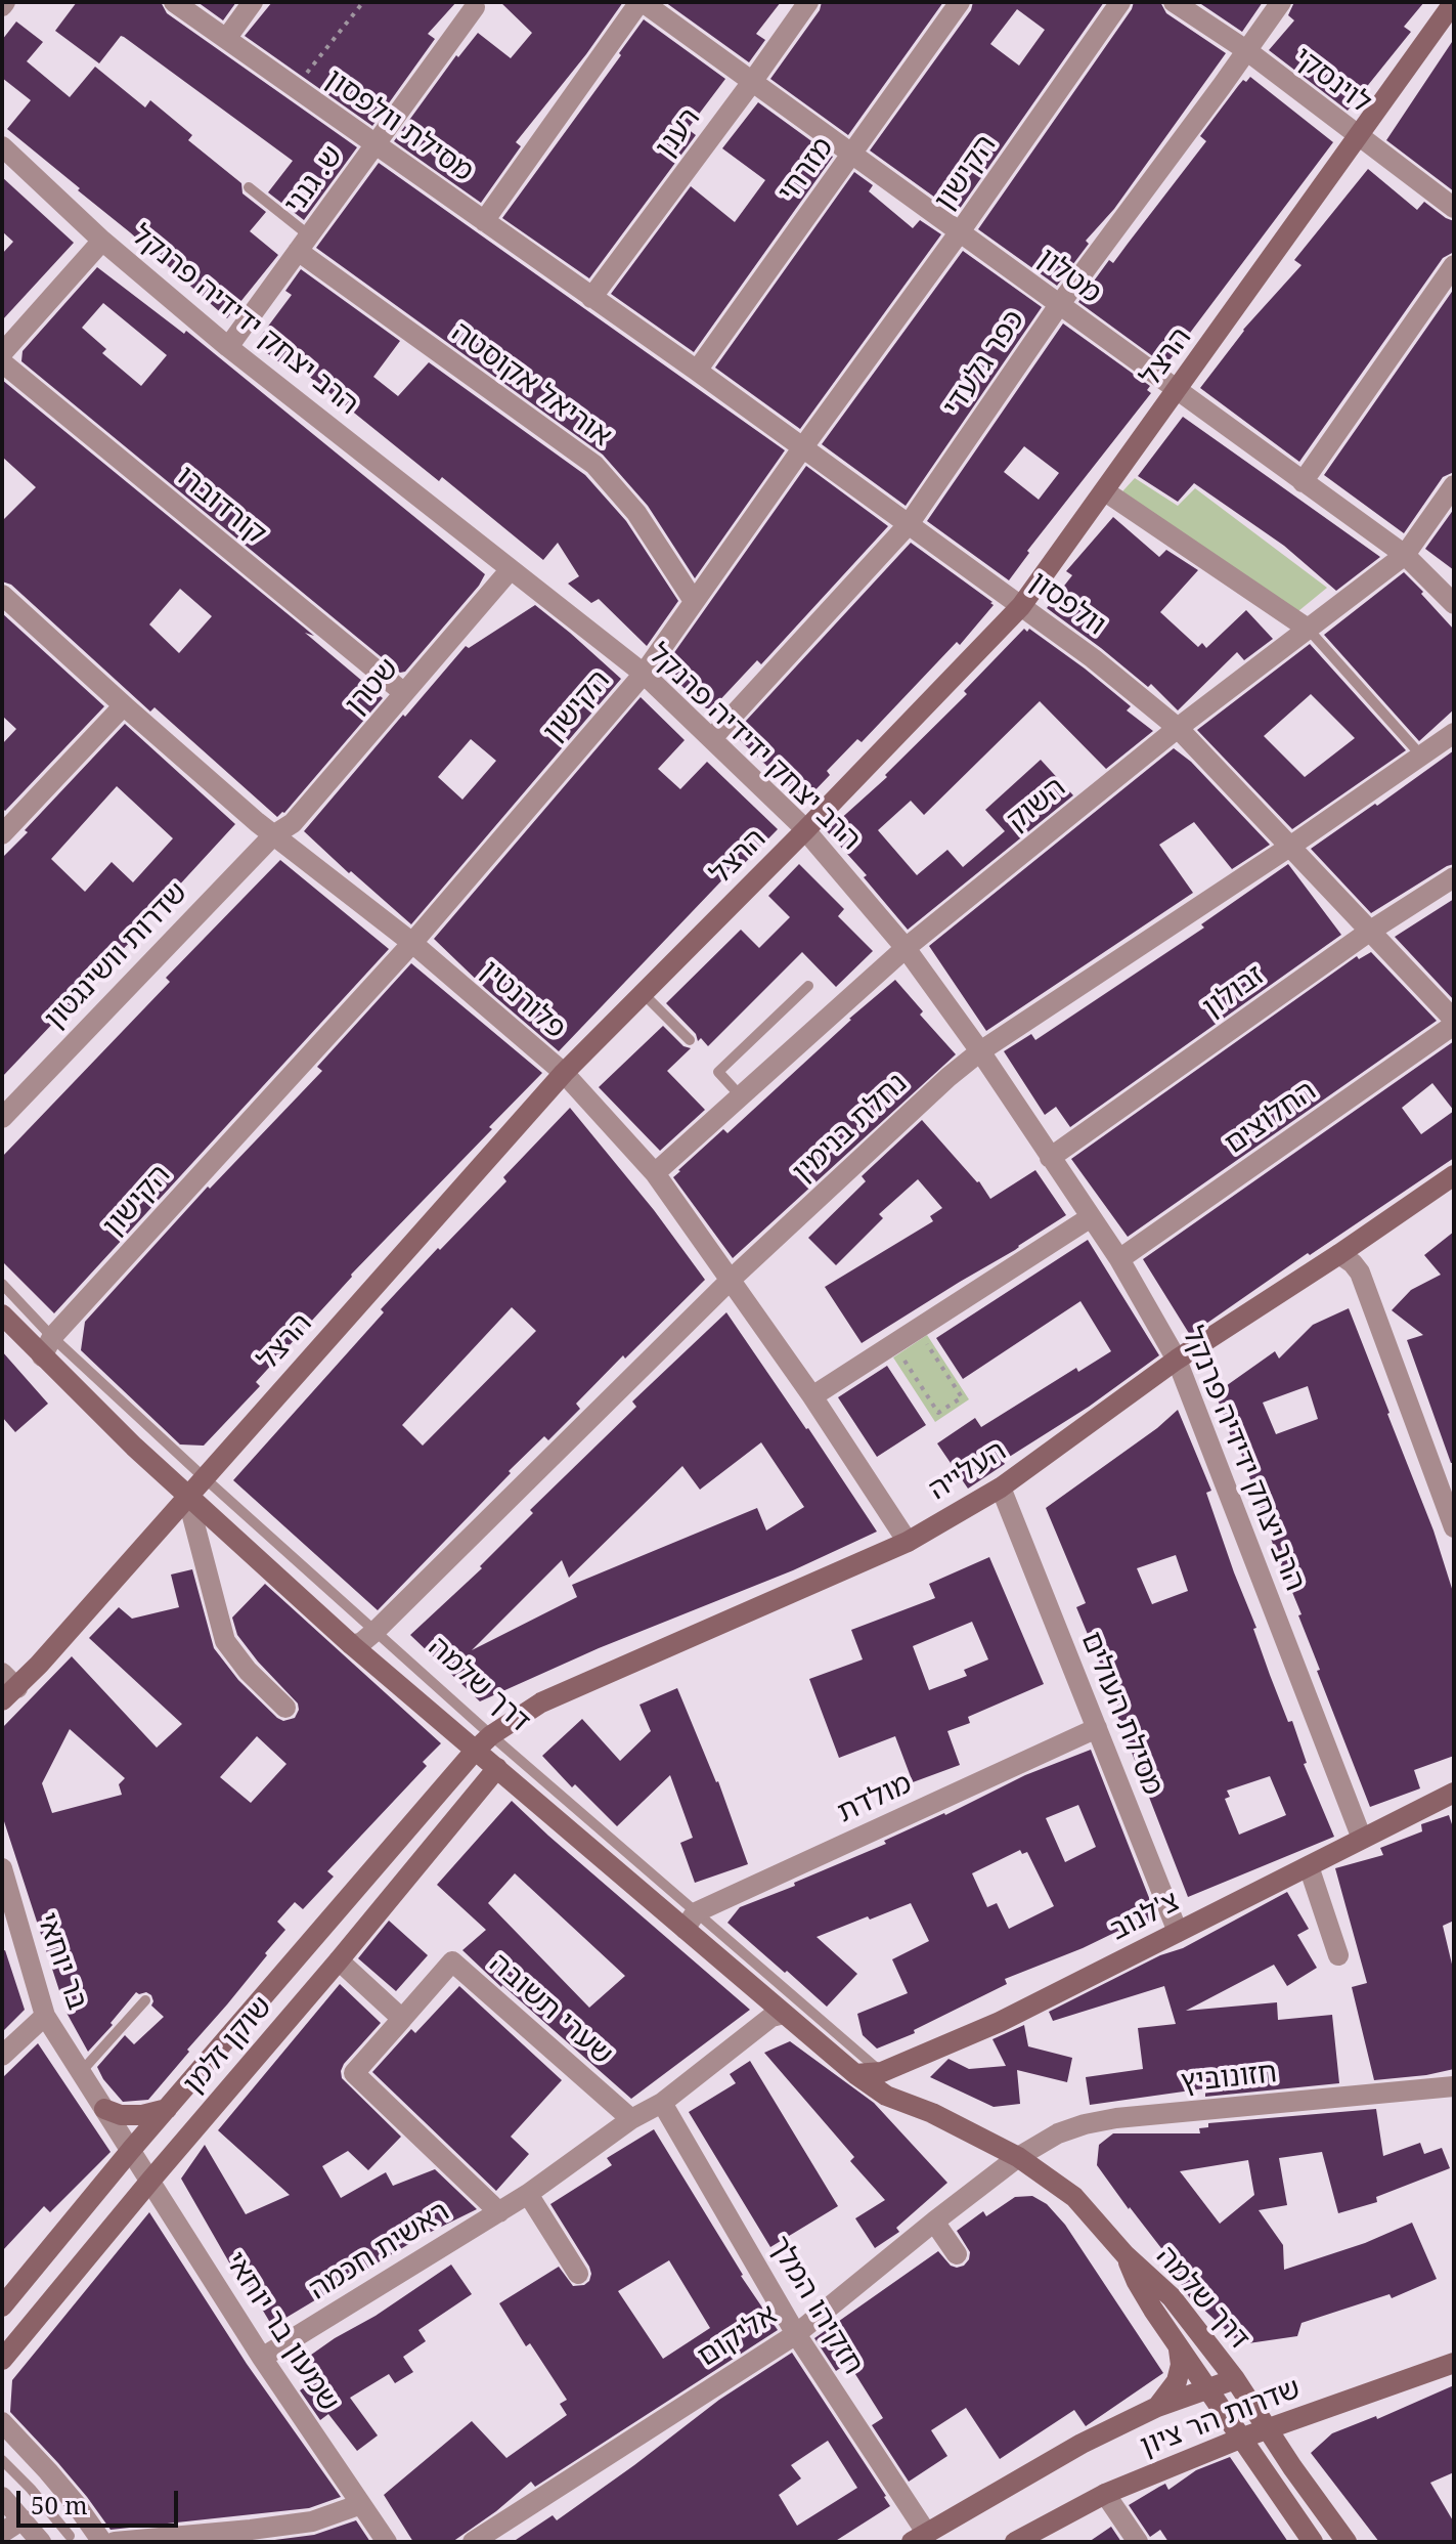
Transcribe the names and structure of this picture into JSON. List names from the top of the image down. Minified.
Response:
{"streets":{"street":["לוינסקי","מסילת וולפסון","רענן","מזרחי","הקישון","ש. גנני","מטלון","הרב יצחק ידידיה פרנקל","הרצל","כפר גלעדי","אוריאל אקוסטה","קורדוברו","וולפסון","שטרן","השוק","שדרות וושינגטון","זבולון","פלורנטין","החלוצים","נחלת בנימין","העלייה","דרך שלמה","מסילת העולים","מולדת","צ'לנוב","בר יוחאי","שערי תשובה","שוקן זלמן","חזונוביץ","ראשית חכמה","חזקיהו המלך","שמעון בר יוחאי","אליקום","שדרות הר ציון"]},"crossings":[["לוינסקי","הרצל"],["לוינסקי","כפר גלעדי"],["מסילת וולפסון","רענן"],["מסילת וולפסון","ש. גנני"],["מסילת וולפסון","וולפסון"],["רענן","מטלון"],["רענן","וולפסון"],["מזרחי","מטלון"],["מזרחי","וולפסון"],["הקישון","מטלון"],["הקישון","הרב יצחק ידידיה פרנקל"],["הקישון","אוריאל אקוסטה"],["הקישון","וולפסון"],["הקישון","פלורנטין"],["הקישון","דרך שלמה"],["ש. גנני","הרב יצחק ידידיה פרנקל"],["ש. גנני","אוריאל אקוסטה"],["מטלון","הרצל"],["מטלון","כפר גלעדי"],["מטלון","השוק"],["הרב יצחק ידידיה פרנקל","הרצל"],["הרב יצחק ידידיה פרנקל","כפר גלעדי"],["הרב יצחק ידידיה פרנקל","שטרן"],["הרב יצחק ידידיה פרנקל","השוק"],["הרב יצחק ידידיה פרנקל","זבולון"],["הרב יצחק ידידיה פרנקל","החלוצים"],["הרב יצחק ידידיה פרנקל","נחלת בנימין"],["הרב יצחק ידידיה פרנקל","העלייה"],["הרב יצחק ידידיה פרנקל","צ'לנוב"],["הרצל","וולפסון"],["הרצל","פלורנטין"],["הרצל","דרך שלמה"],["כפר גלעדי","וולפסון"],["קורדוברו","שטרן"],["וולפסון","השוק"],["וולפסון","זבולון"],["וולפסון","החלוצים"],["וולפסון","נחלת בנימין"],["שטרן","שדרות וושינגטון"],["שטרן","פלורנטין"],["השוק","פלורנטין"],["שדרות וושינגטון","פלורנטין"],["פלורנטין","נחלת בנימין"],["פלורנטין","העלייה"],["נחלת בנימין","דרך שלמה"],["העלייה","דרך שלמה"],["העלייה","מסילת העולים"],["העלייה","שוקן זלמן"],["דרך שלמה","מולדת"],["דרך שלמה","צ'לנוב"],["דרך שלמה","שוקן זלמן"],["דרך שלמה","חזונוביץ"],["דרך שלמה","ראשית חכמה"],["דרך שלמה","אליקום"],["דרך שלמה","שדרות הר ציון"],["מסילת העולים","מולדת"],["מסילת העולים","צ'לנוב"],["בר יוחאי","שוקן זלמן"],["בר יוחאי","שמעון בר יוחאי"],["שערי תשובה","ראשית חכמה"],["שוקן זלמן","שמעון בר יוחאי"],["חזונוביץ","אליקום"],["ראשית חכמה","חזקיהו המלך"],["ראשית חכמה","שמעון בר יוחאי"],["חזקיהו המלך","אליקום"],["חזקיהו המלך","שדרות הר ציון"]],"scale_bar":"50 m"}
